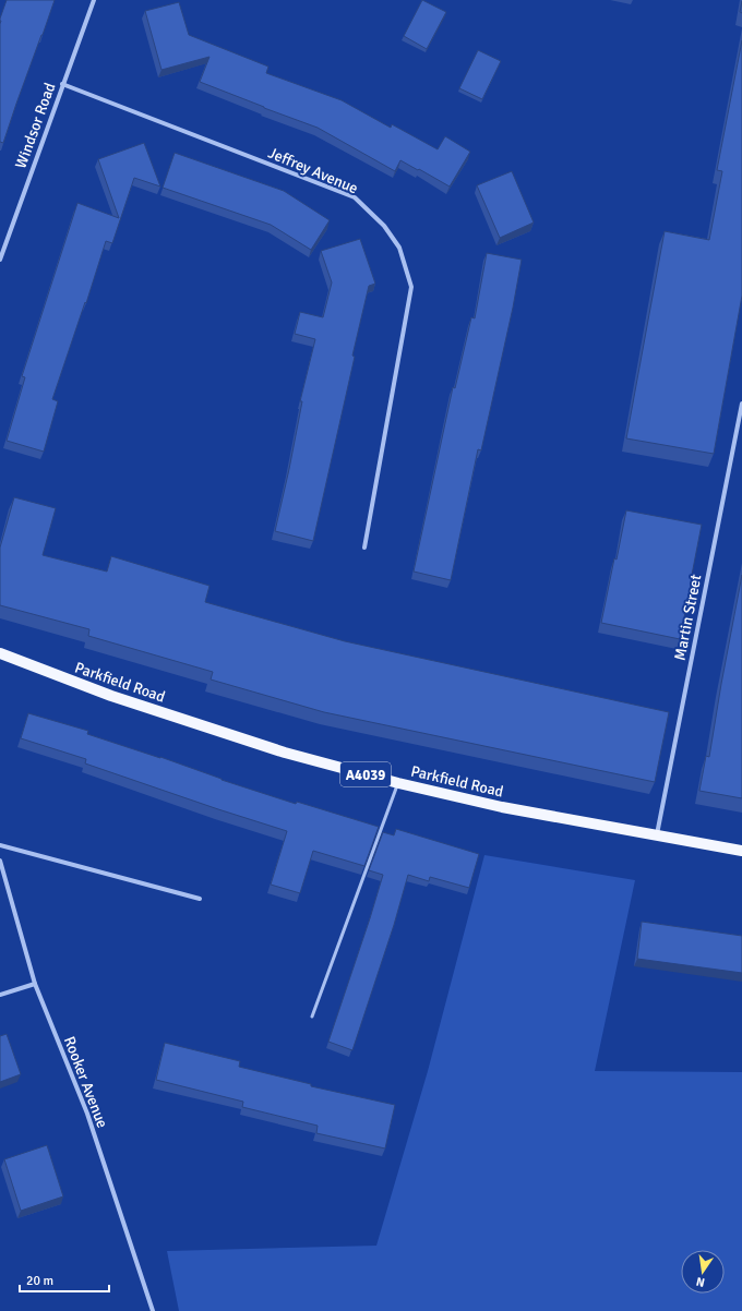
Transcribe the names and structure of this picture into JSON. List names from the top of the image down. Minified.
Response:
{"streets":{"main road":["Parkfield Road","A4039"],"street":["Windsor Road","Jeffrey Avenue","Martin Street","Rooker Avenue"]},"crossings":[["Windsor Road","Jeffrey Avenue"],["Martin Street","Parkfield Road"]],"scale_bar":"20 m","north":"bottom"}
